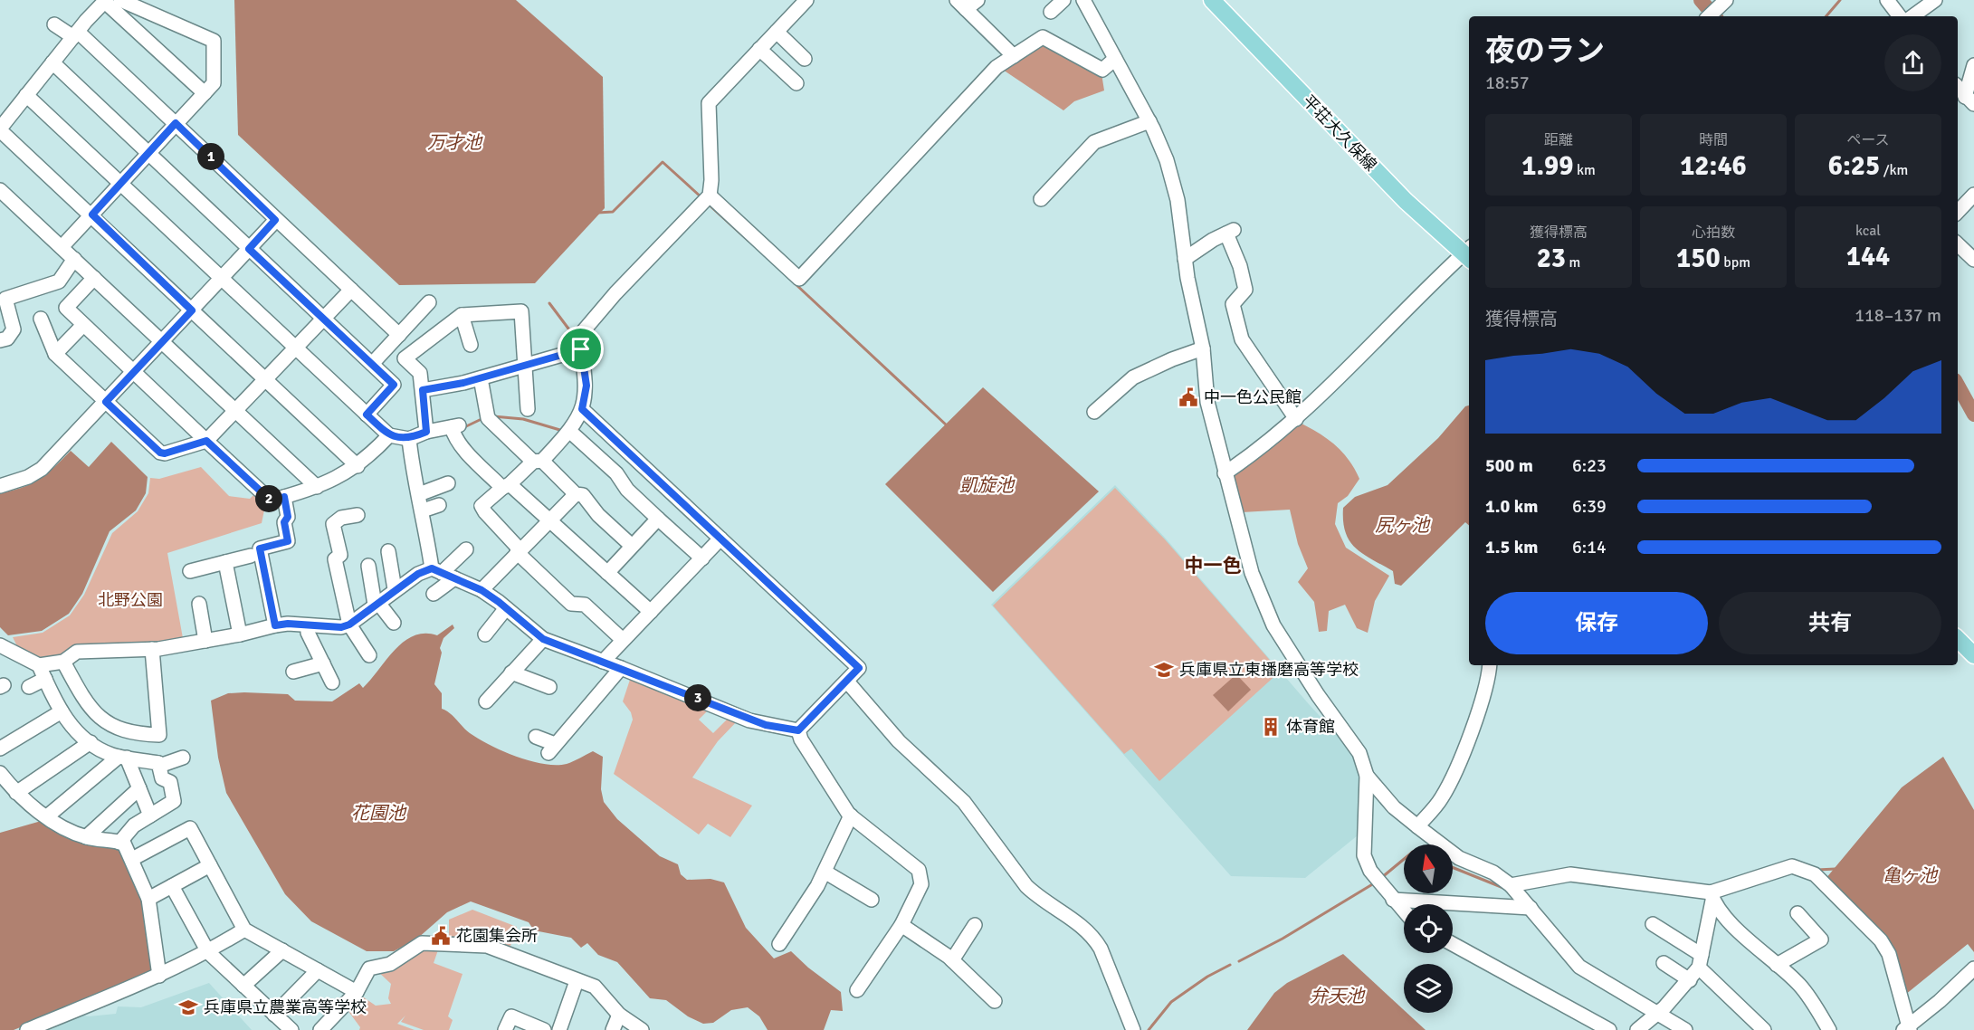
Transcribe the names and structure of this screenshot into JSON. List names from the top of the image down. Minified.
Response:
{"streets":{"main road":["平荘大久保線"]},"districts":["中一色"],"water":["万才池","凱旋池","尻ヶ池","花園池","亀ヶ池","弁天池"],"parks":["北野公園"],"places":{"public building":["中一色公民館","花園集会所"],"school or university":["兵庫県立東播磨高等学校","兵庫県立農業高等学校"],"building":["体育館"]},"north":"top","page":{"heading":["夜のラン","18:57"],"stats":[["距離","1.99 km"],["時間","12:46"],["ペース","6:25 /km"],["獲得標高","23 m"],["心拍数","150 bpm"],["kcal","144"]],"pins":["1","2","3"],"chart":["獲得標高","118–137 m"],"list":[{"name":"500 m","note":"6:23"},{"name":"1.0 km","note":"6:39"},{"name":"1.5 km","note":"6:14"}],"buttons":["保存","共有"]}}
